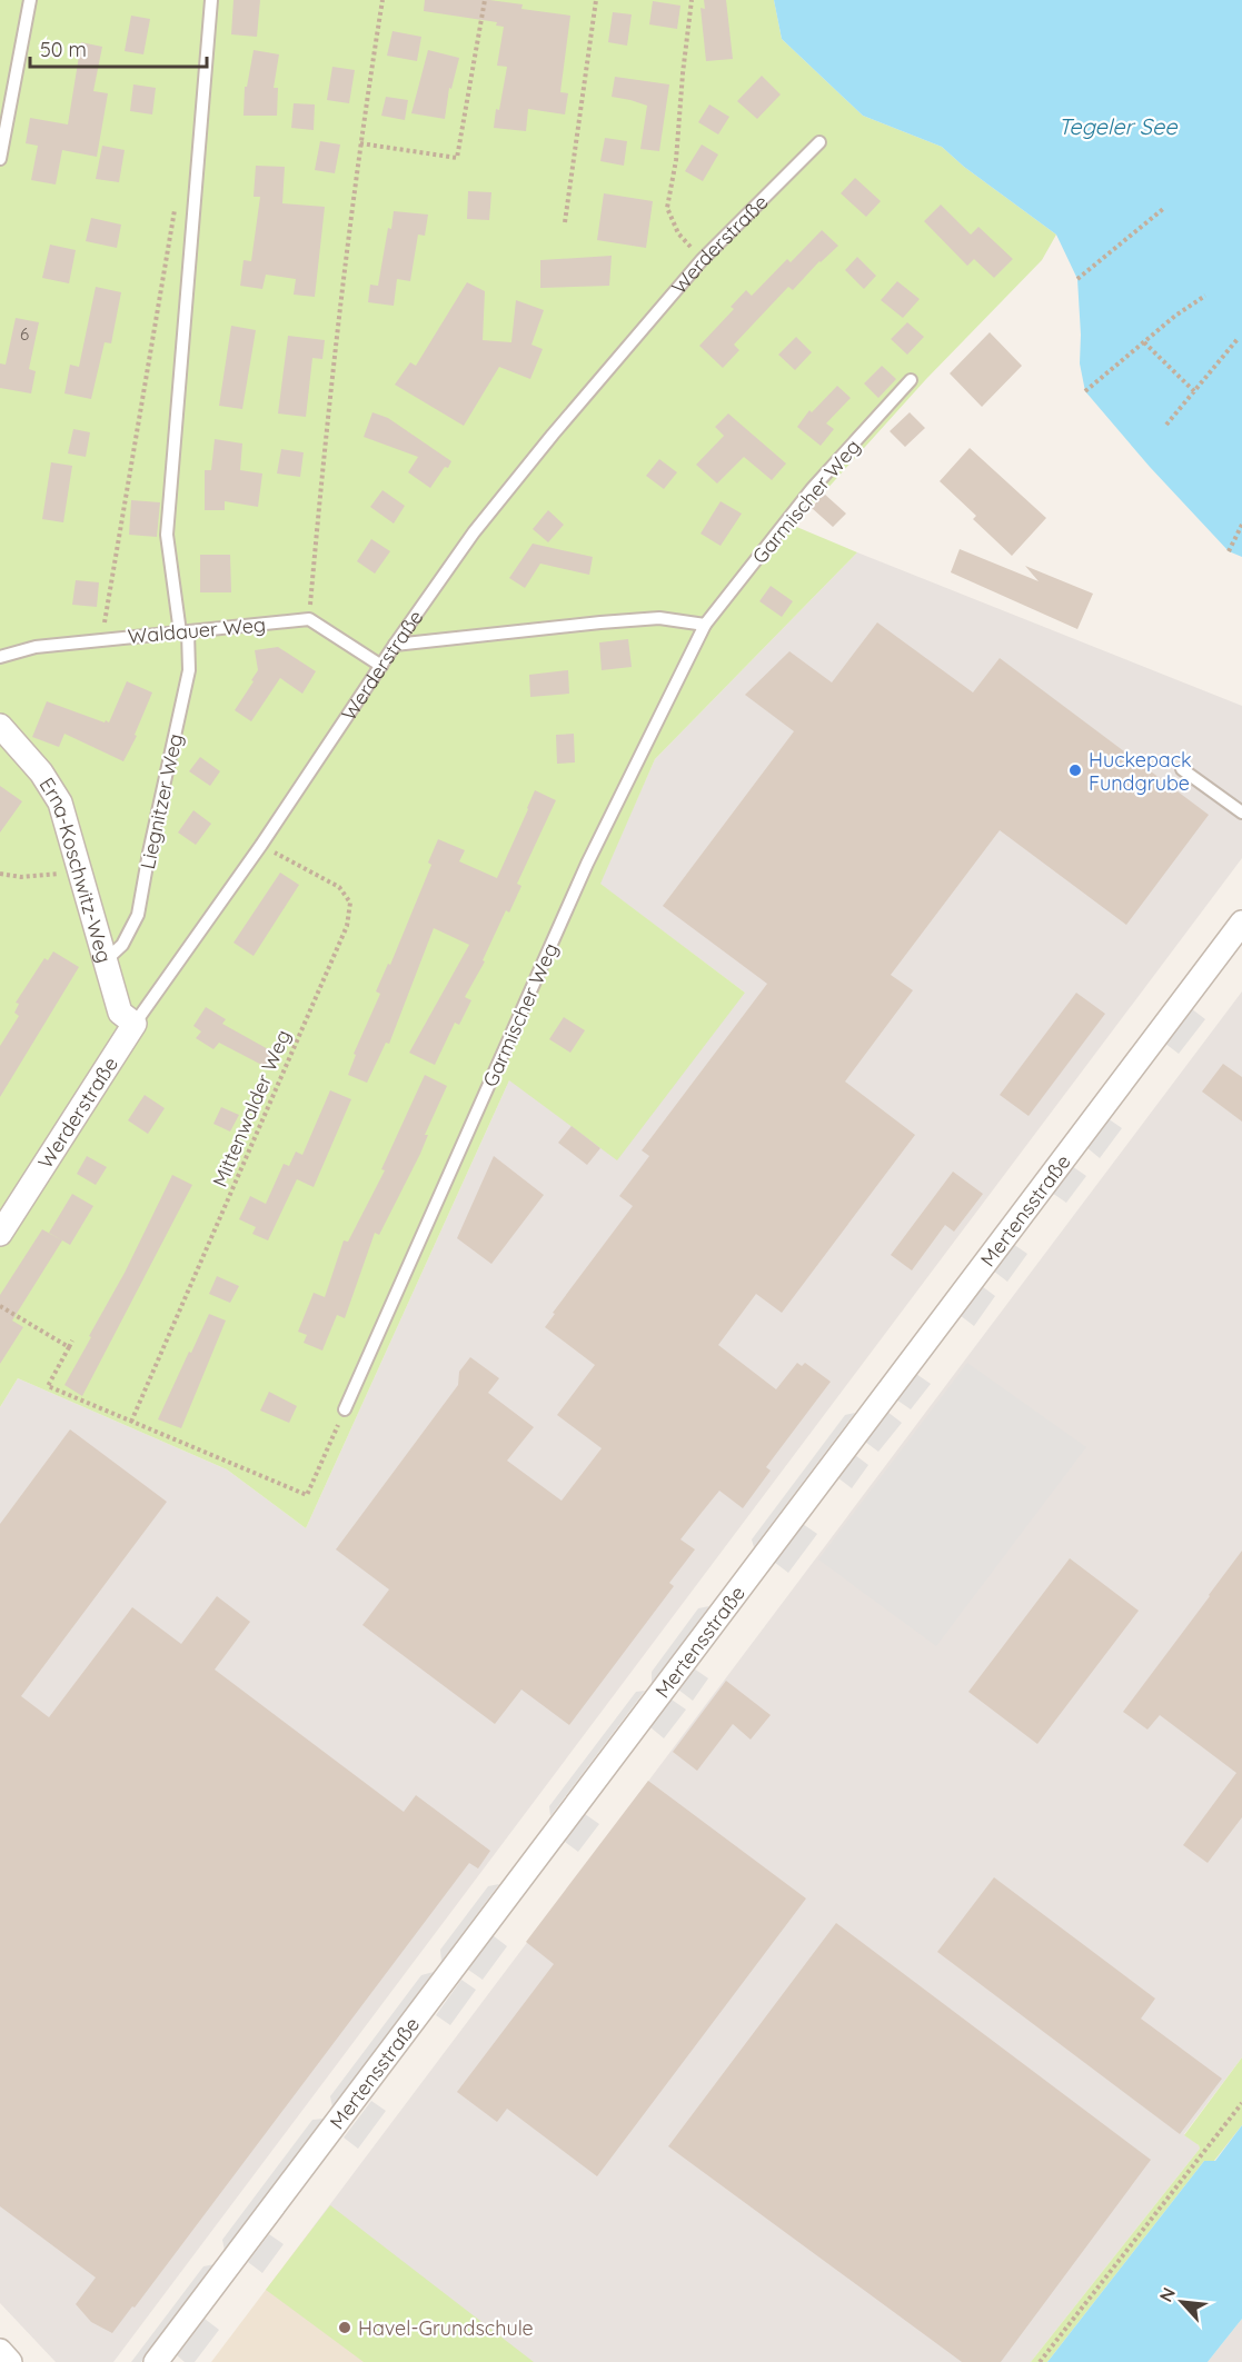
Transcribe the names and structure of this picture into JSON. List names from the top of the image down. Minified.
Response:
{"streets":{"street":["Werderstraße","Erna-Koschwitz-Weg","Mertensstraße"],"lane":["Garmischer Weg","Waldauer Weg","Liegnitzer Weg"],"path":["Mittenwalder Weg"]},"crossings":[["Werderstraße","Erna-Koschwitz-Weg"],["Werderstraße","Mittenwalder Weg"],["Waldauer Weg","Liegnitzer Weg"],["Liegnitzer Weg","Erna-Koschwitz-Weg"]],"water":["Tegeler See"],"places":["Huckepack Fundgrube","Havel-Grundschule"],"house_numbers":["6"],"scale_bar":"50 m","north":"top left"}
